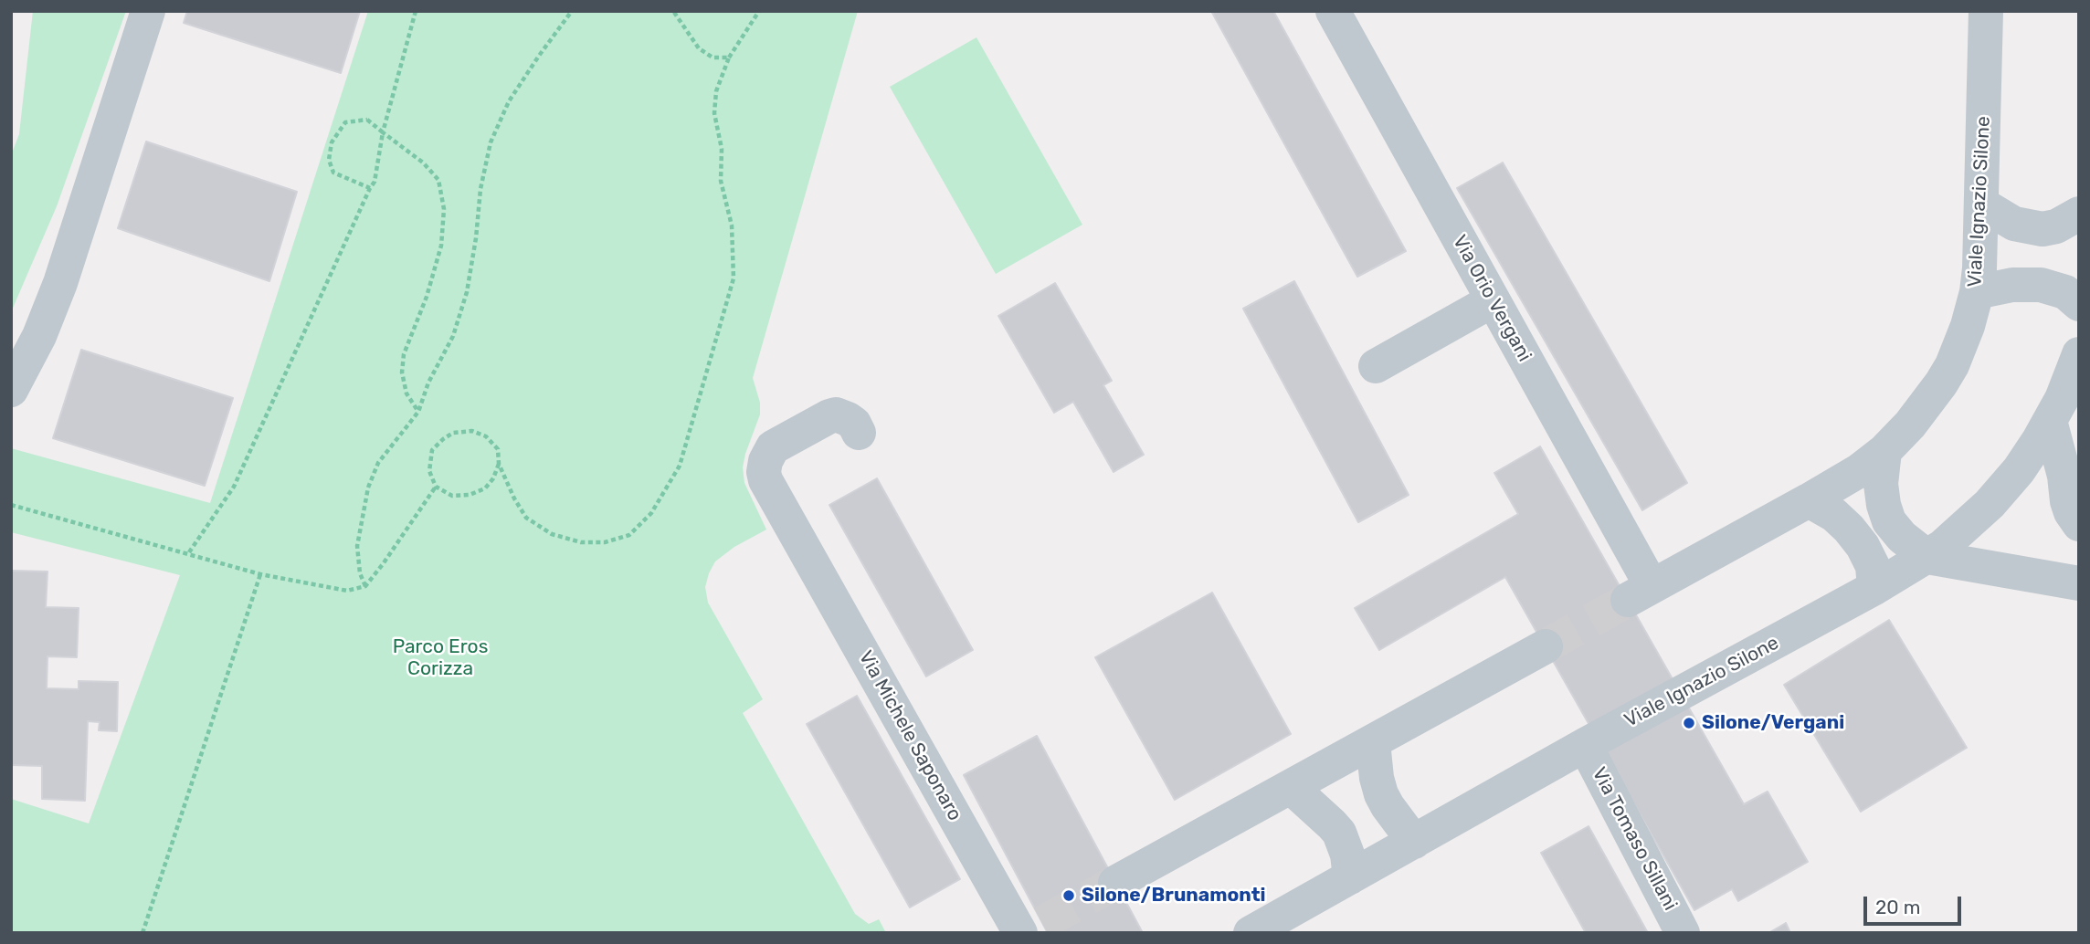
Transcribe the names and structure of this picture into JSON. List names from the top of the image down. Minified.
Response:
{"streets":{"street":["Viale Ignazio Silone","Via Orio Vergani","Via Michele Saponaro","Via Tomaso Sillani"]},"crossings":[["Viale Ignazio Silone","Via Orio Vergani"],["Viale Ignazio Silone","Via Tomaso Sillani"]],"parks":["Parco Eros Corizza"],"places":["Silone/Vergani","Silone/Brunamonti"],"scale_bar":"20 m"}
